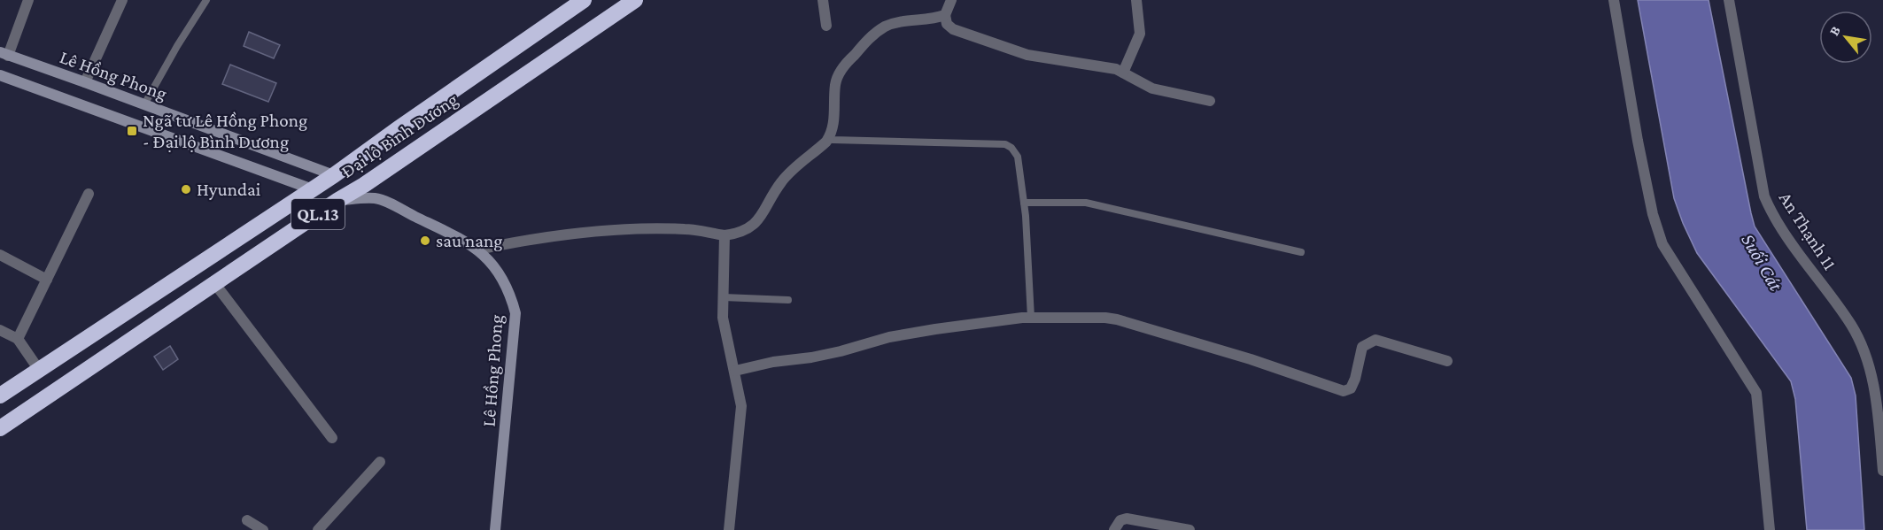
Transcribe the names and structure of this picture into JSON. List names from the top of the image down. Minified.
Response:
{"streets":{"highway":["Đại lộ Bình Dương","QL.13"],"street":["Lê Hồng Phong","An Thạnh 11"]},"crossings":[["Lê Hồng Phong","Đại lộ Bình Dương"]],"water":["Suối Cát"],"places":{"transit":["Ngã tư Lê Hồng Phong - Đại lộ Bình Dương"],"other":["Hyundai","sau nang"]},"north":"top left"}
